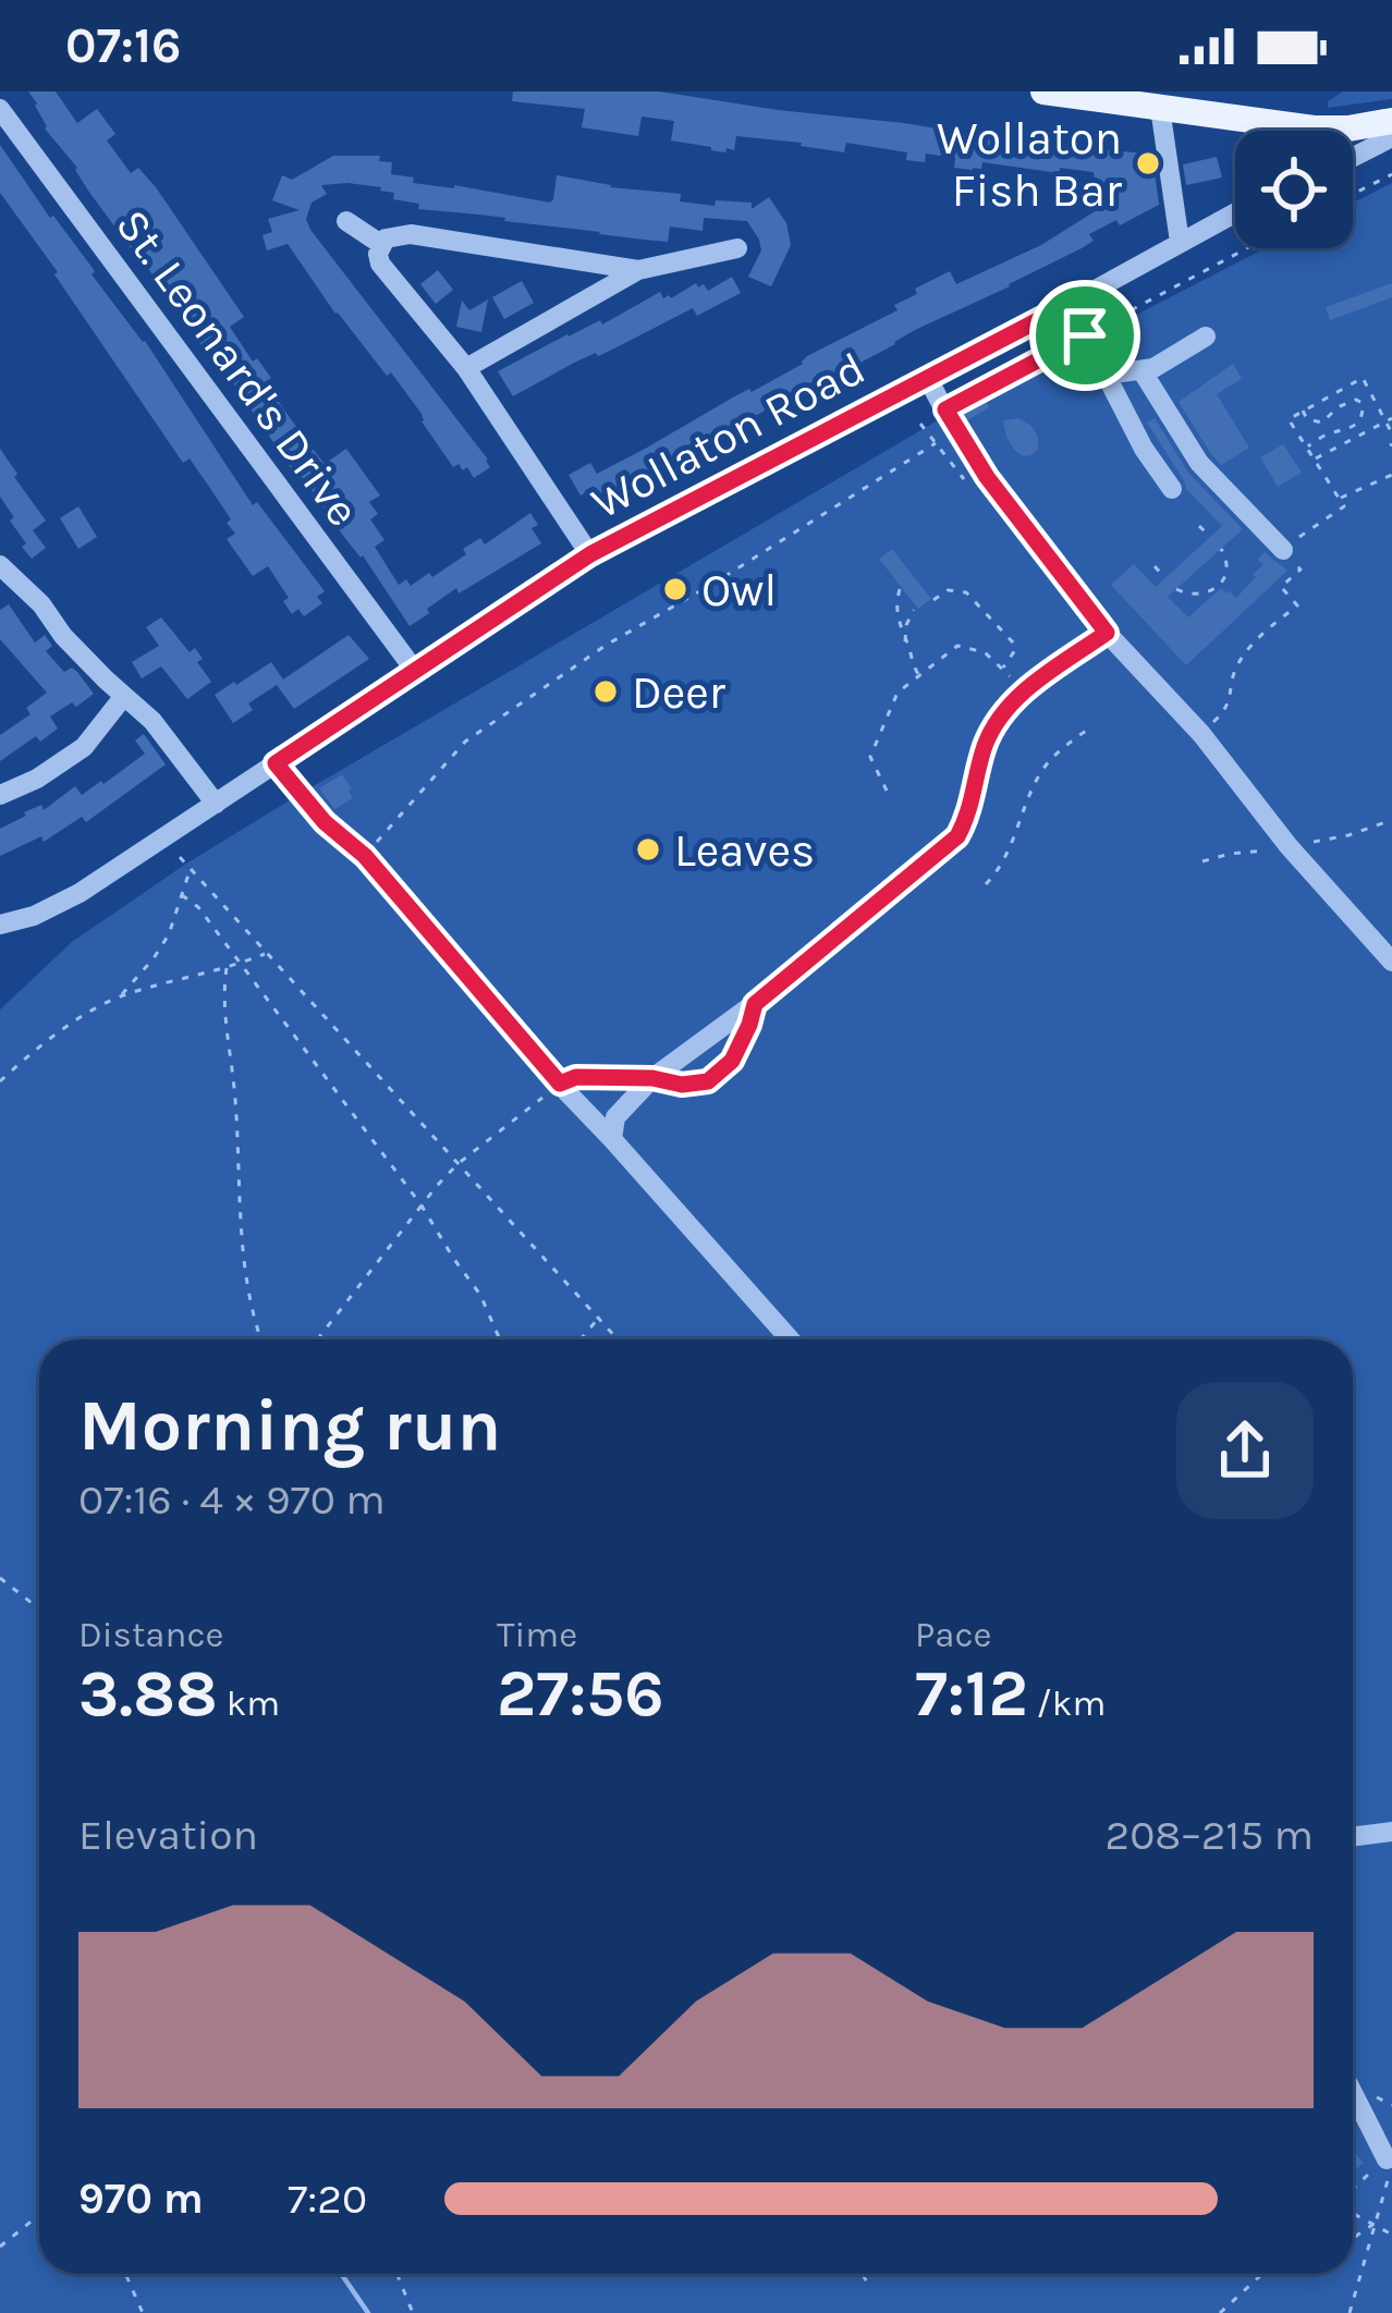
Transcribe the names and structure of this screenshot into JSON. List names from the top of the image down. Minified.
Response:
{"streets":{"street":["St. Leonard's Drive","Wollaton Road"]},"crossings":[["St. Leonard's Drive","Wollaton Road"]],"places":["Wollaton Fish Bar","Owl","Deer","Leaves"],"page":{"status":"07:16","heading":["Morning run","07:16 · 4 × 970 m"],"stats":[["Distance","3.88 km"],["Time","27:56"],["Pace","7:12 /km"]],"chart":["Elevation","208–215 m"],"list":[{"name":"970 m","note":"7:20"}]}}
